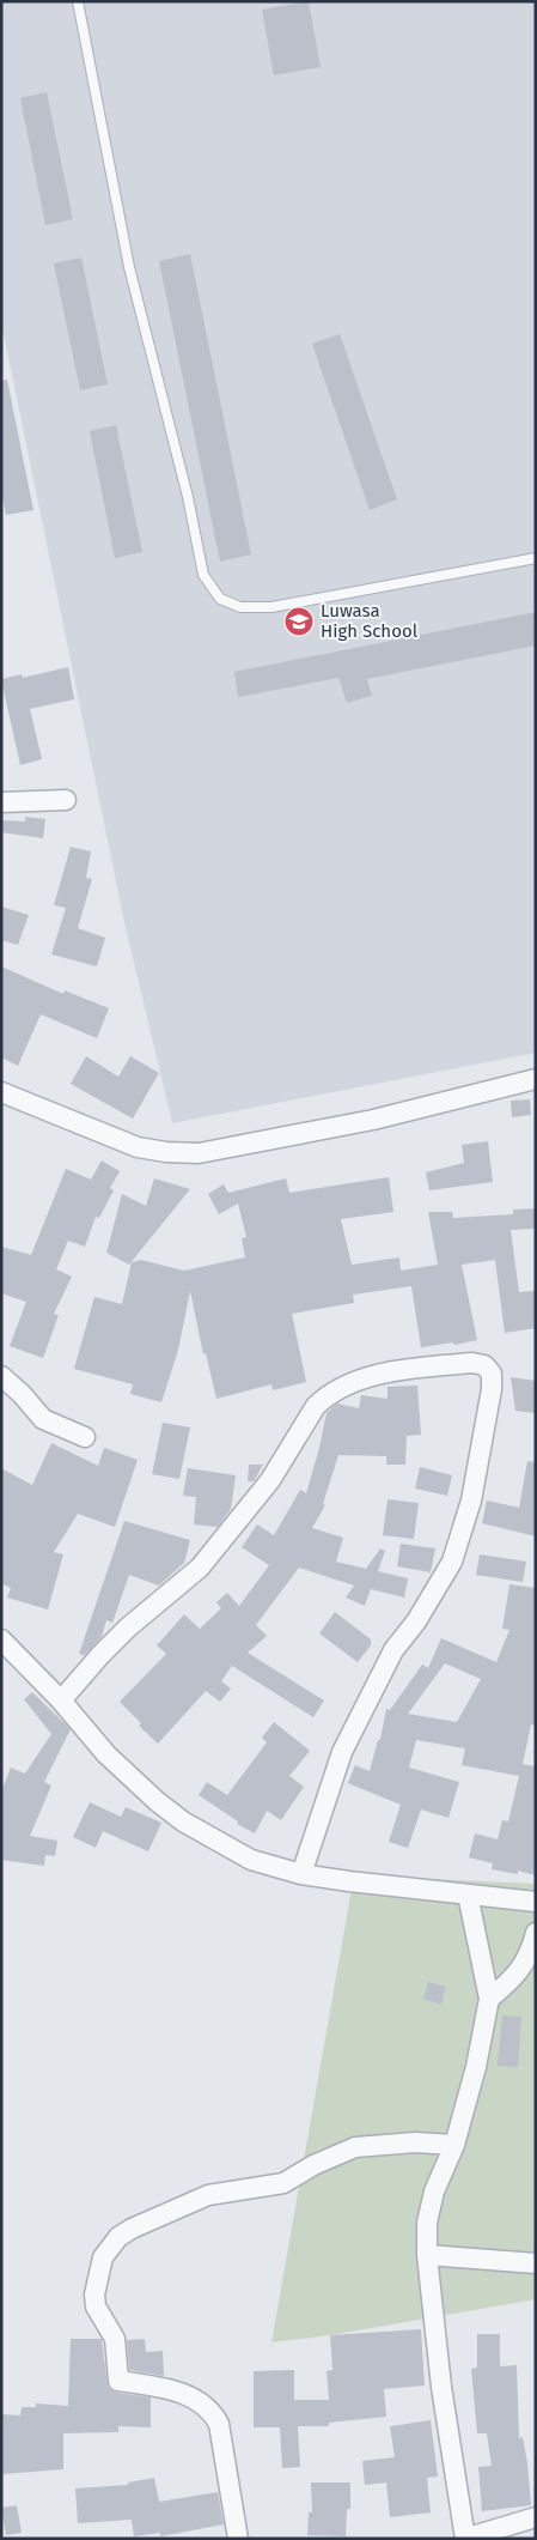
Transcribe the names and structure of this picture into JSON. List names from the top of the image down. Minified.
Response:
{"places":{"school or university":["Luwasa High School"]}}
